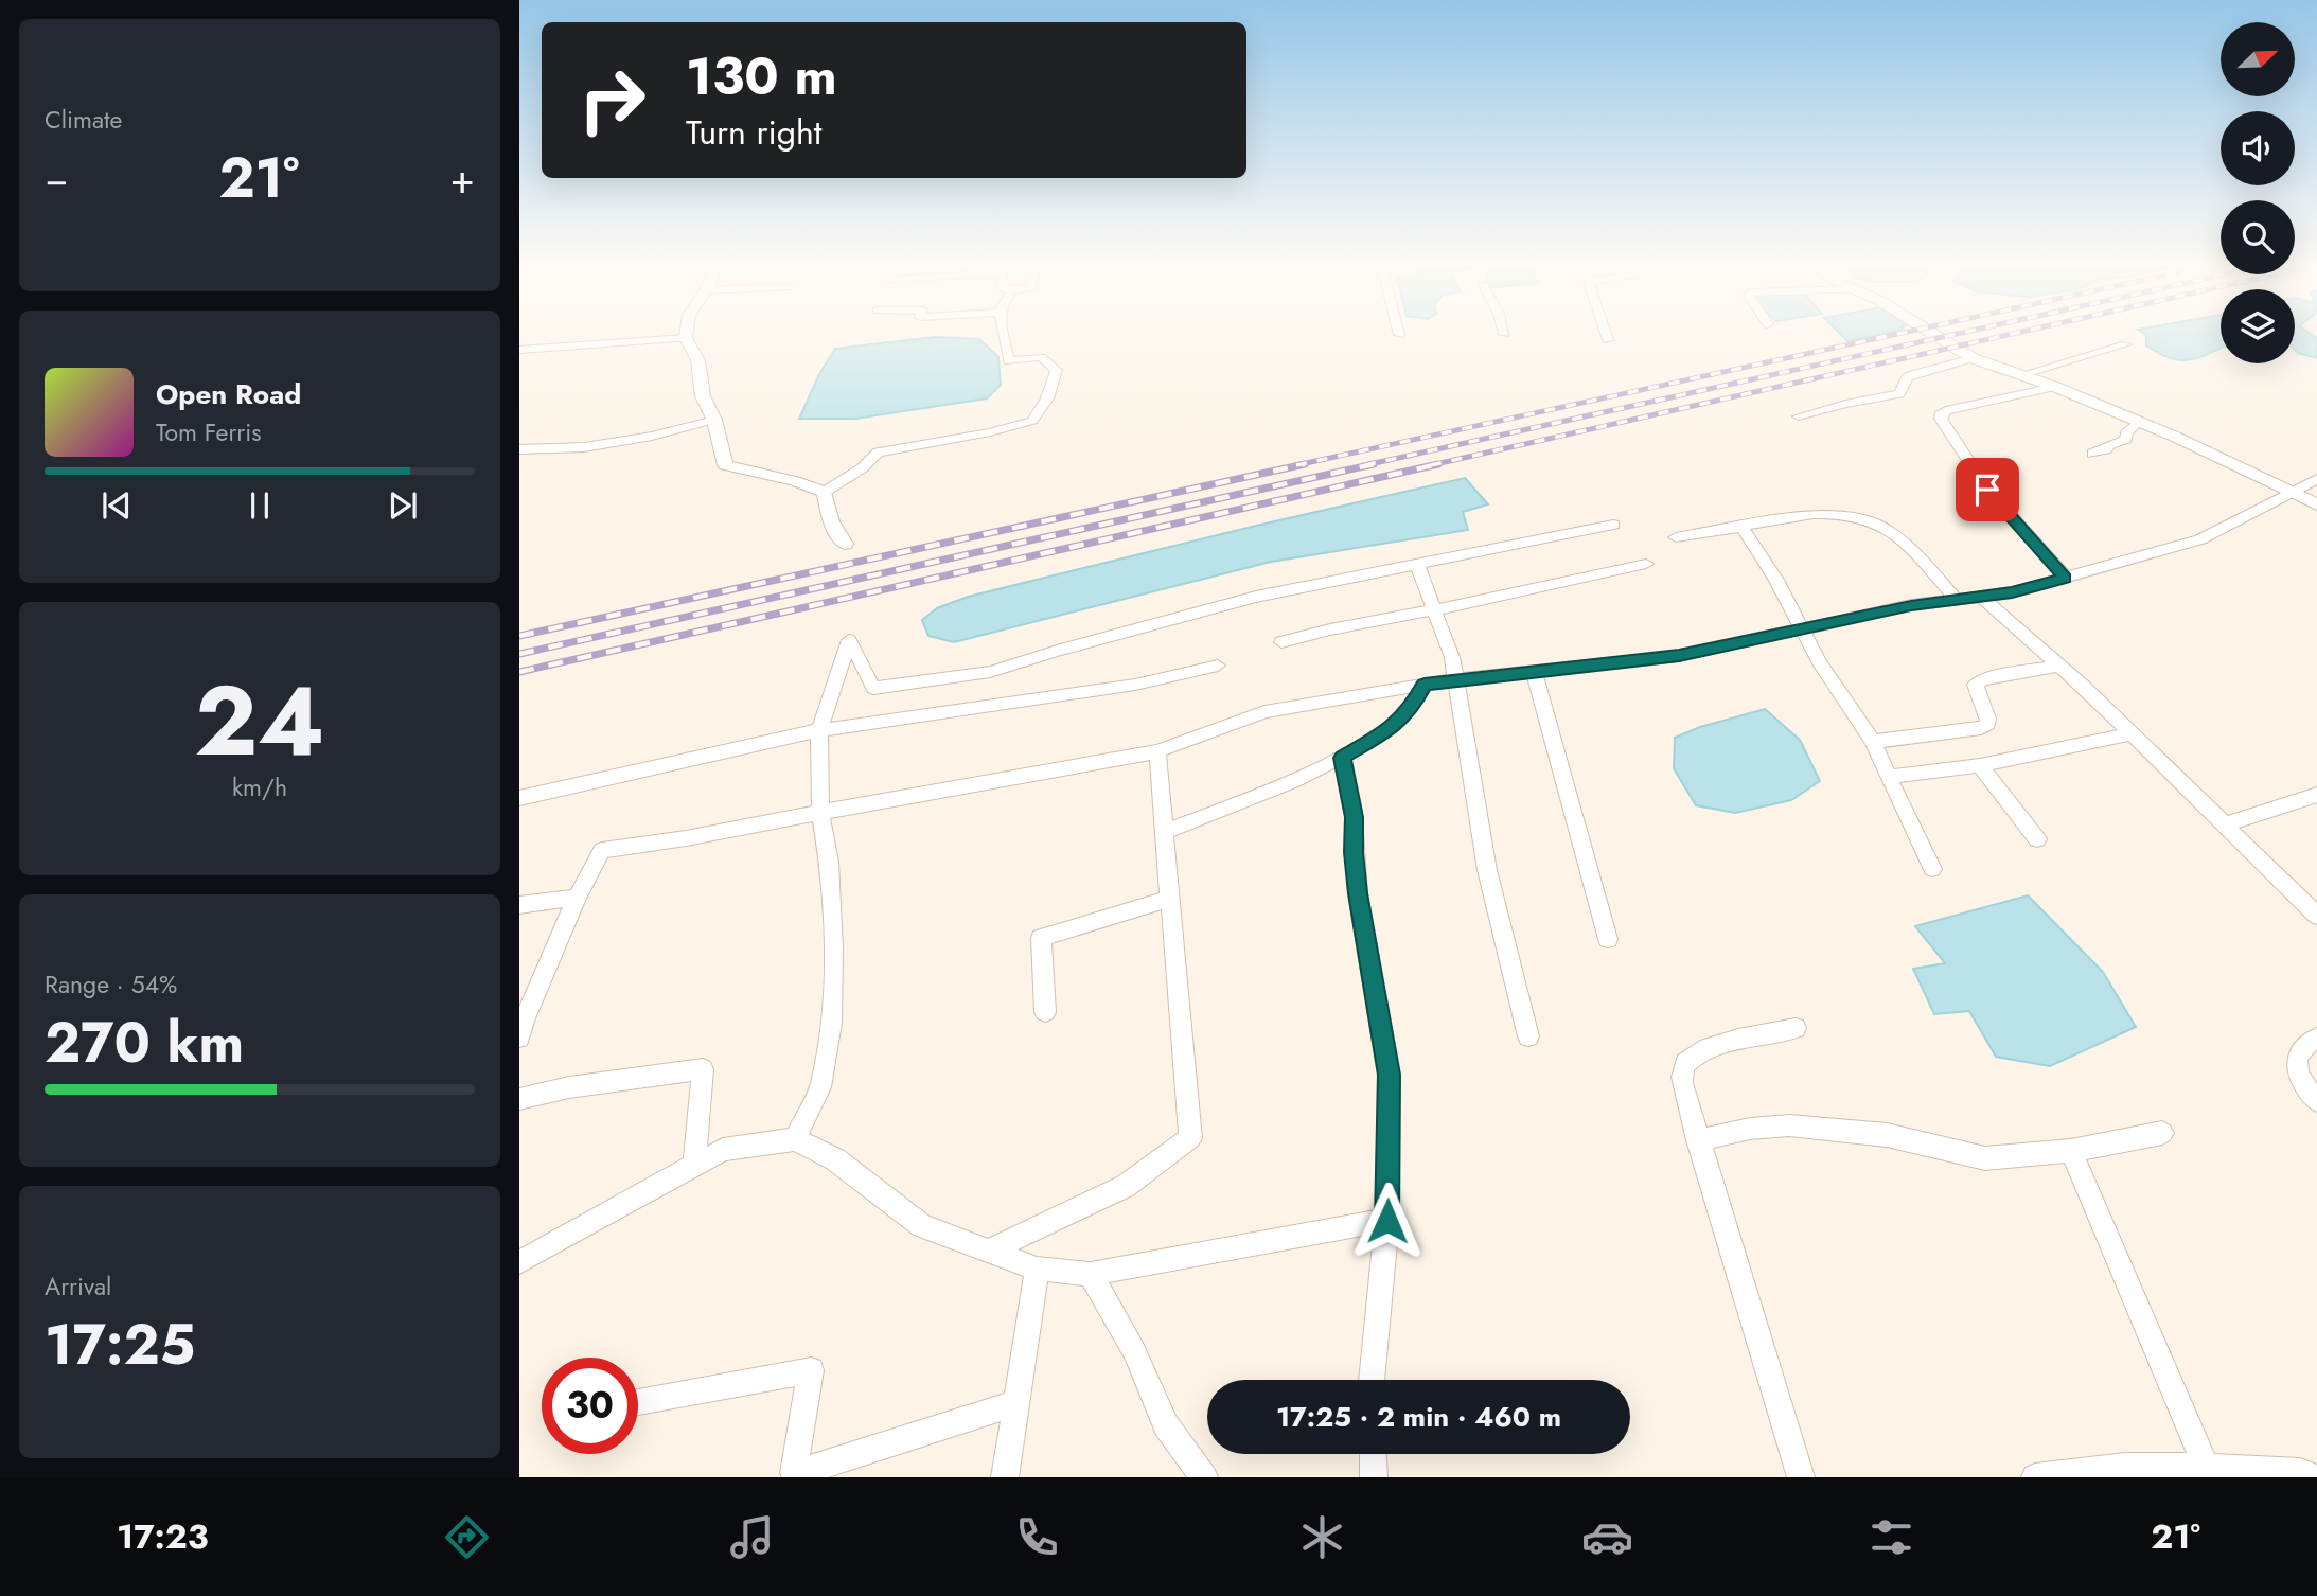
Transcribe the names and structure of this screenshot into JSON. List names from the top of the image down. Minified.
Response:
{"north":"top right","page":{"tile":["Climate",["24","km/h"],["Range · 54%","270 km"],["Arrival","17:25"]],"turn":["130 m","Turn right"],"heat":["−","21°","+"],"song":["Open Road","Tom Ferris"],"limit":"30","trip":"17:25 · 2 min · 460 m","tabs":["17:23","21°"]}}
